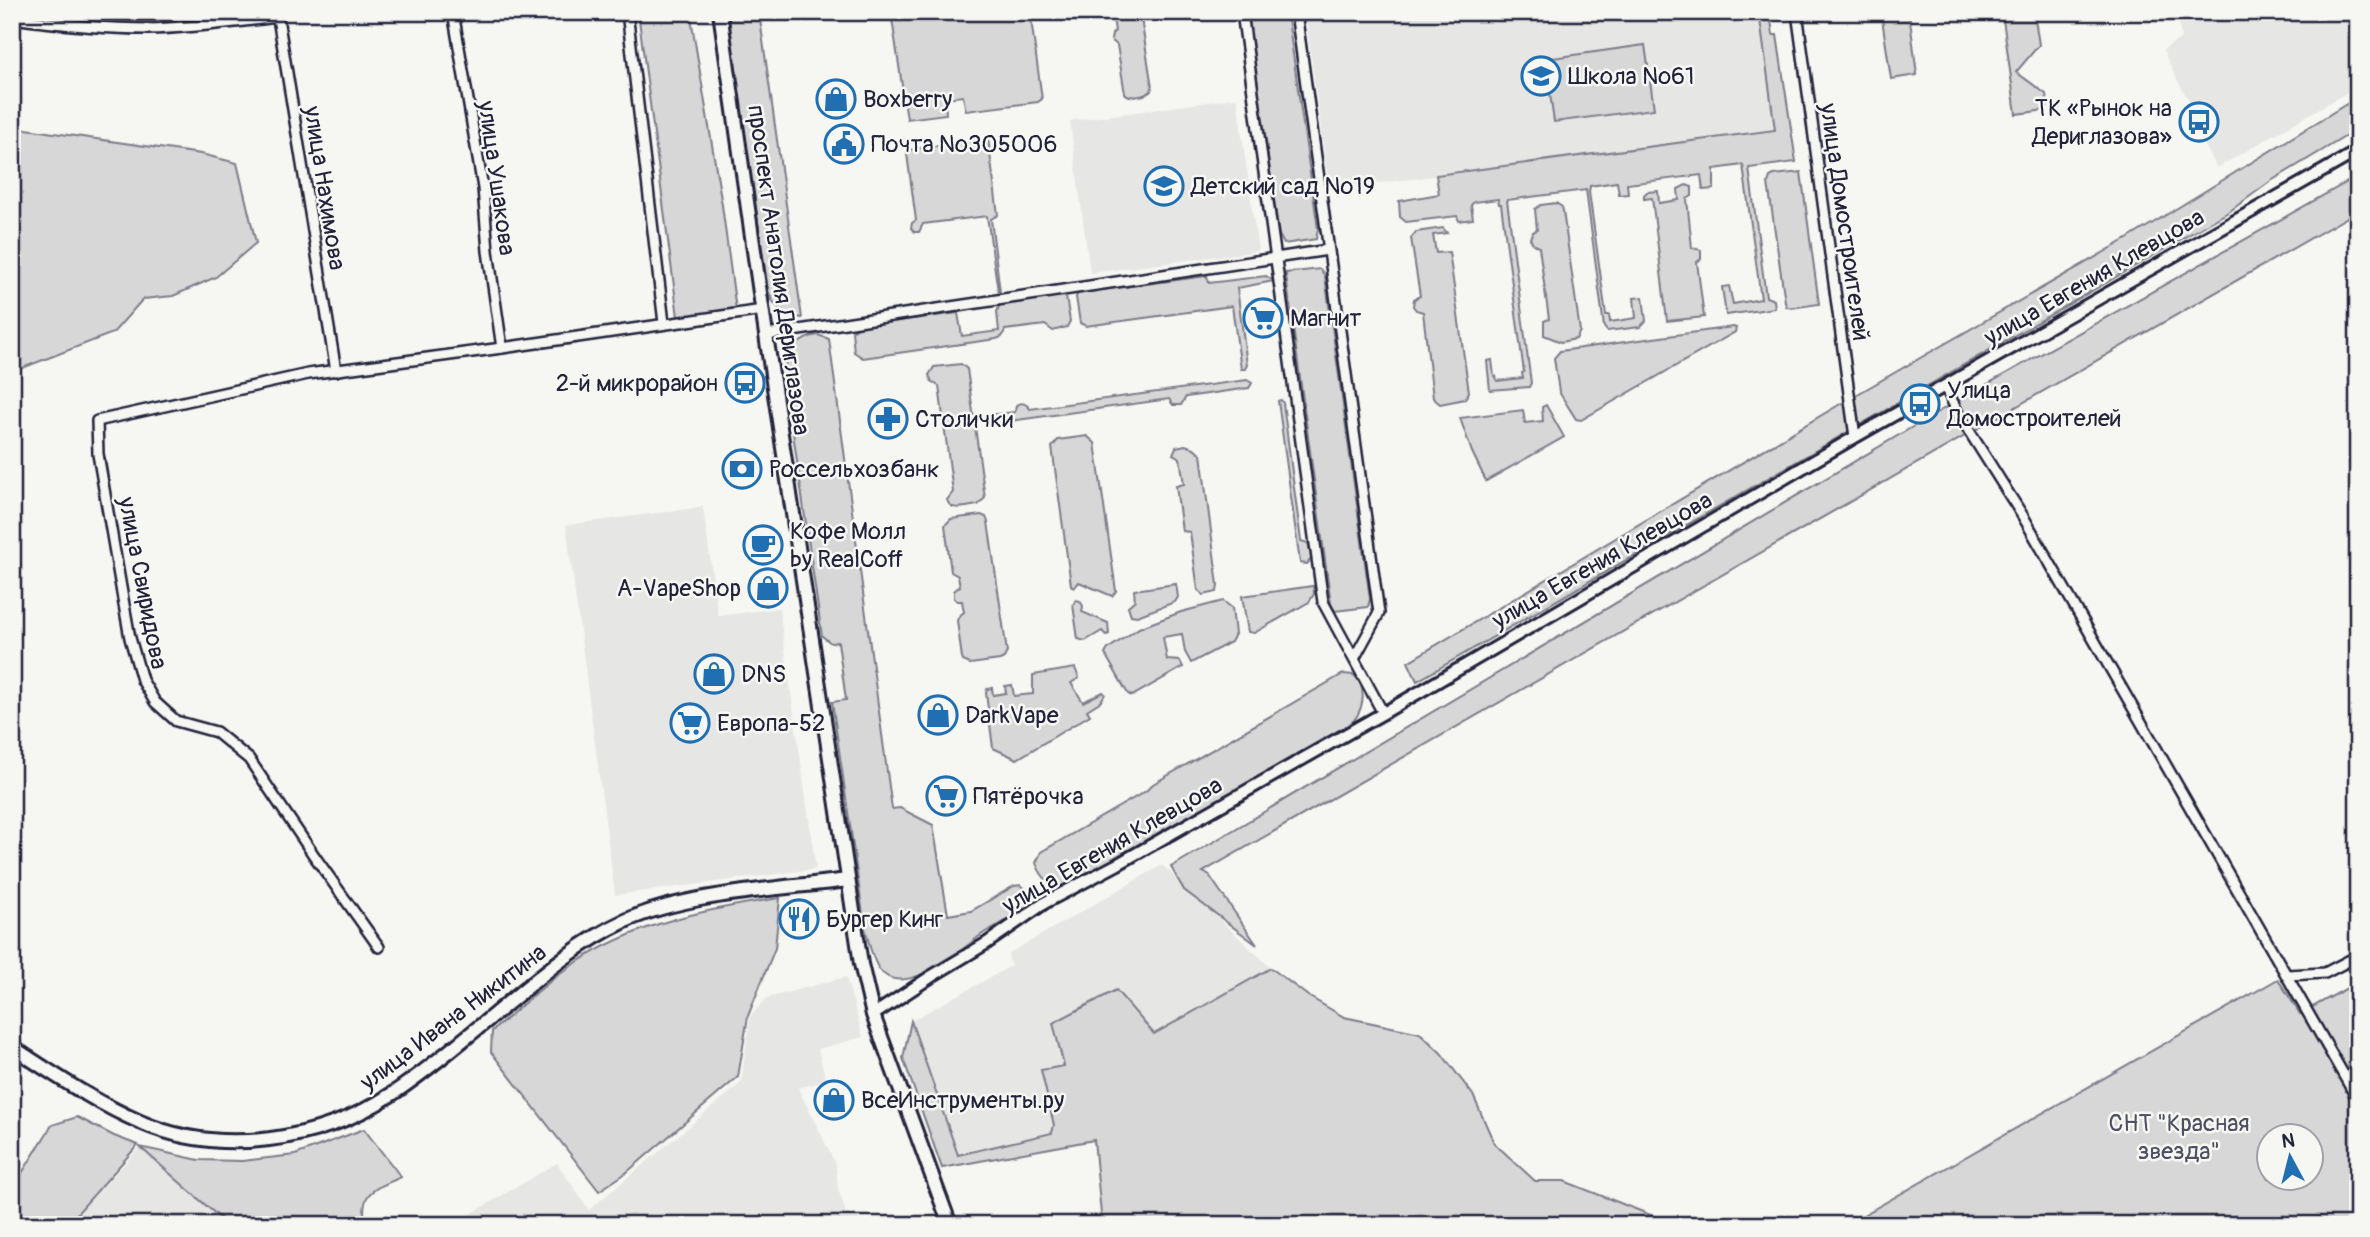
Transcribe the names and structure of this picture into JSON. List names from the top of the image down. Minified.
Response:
{"streets":{"main road":["проспект Анатолия Дериглазова","улица Ивана Никитина"],"street":["улица Ушакова","улица Нахимова","улица Домостроителей","улица Евгения Клевцова","улица Свиридова"]},"crossings":[["улица Нахимова","улица Свиридова"],["улица Домостроителей","улица Евгения Клевцова"],["проспект Анатолия Дериглазова","улица Евгения Клевцова"],["проспект Анатолия Дериглазова","улица Ивана Никитина"]],"parks":["СНТ \"Красная звезда\""],"places":{"school or university":["Школа №61","Детский сад №19"],"shop":["Boxberry","A-VapeShop","DNS","DarkVape","ВсеИнструменты.ру"],"bus stop":["ТК «Рынок на Дериглазова»","2-й микрорайон","Улица Домостроителей"],"public building":["Почта №305006"],"supermarket":["Магнит","Европа-52","Пятёрочка"],"pharmacy":["Столички"],"bank":["Россельхозбанк"],"cafe":["Кофе Молл by RealCoff"],"restaurant":["Бургер Кинг"]},"north":"top"}
